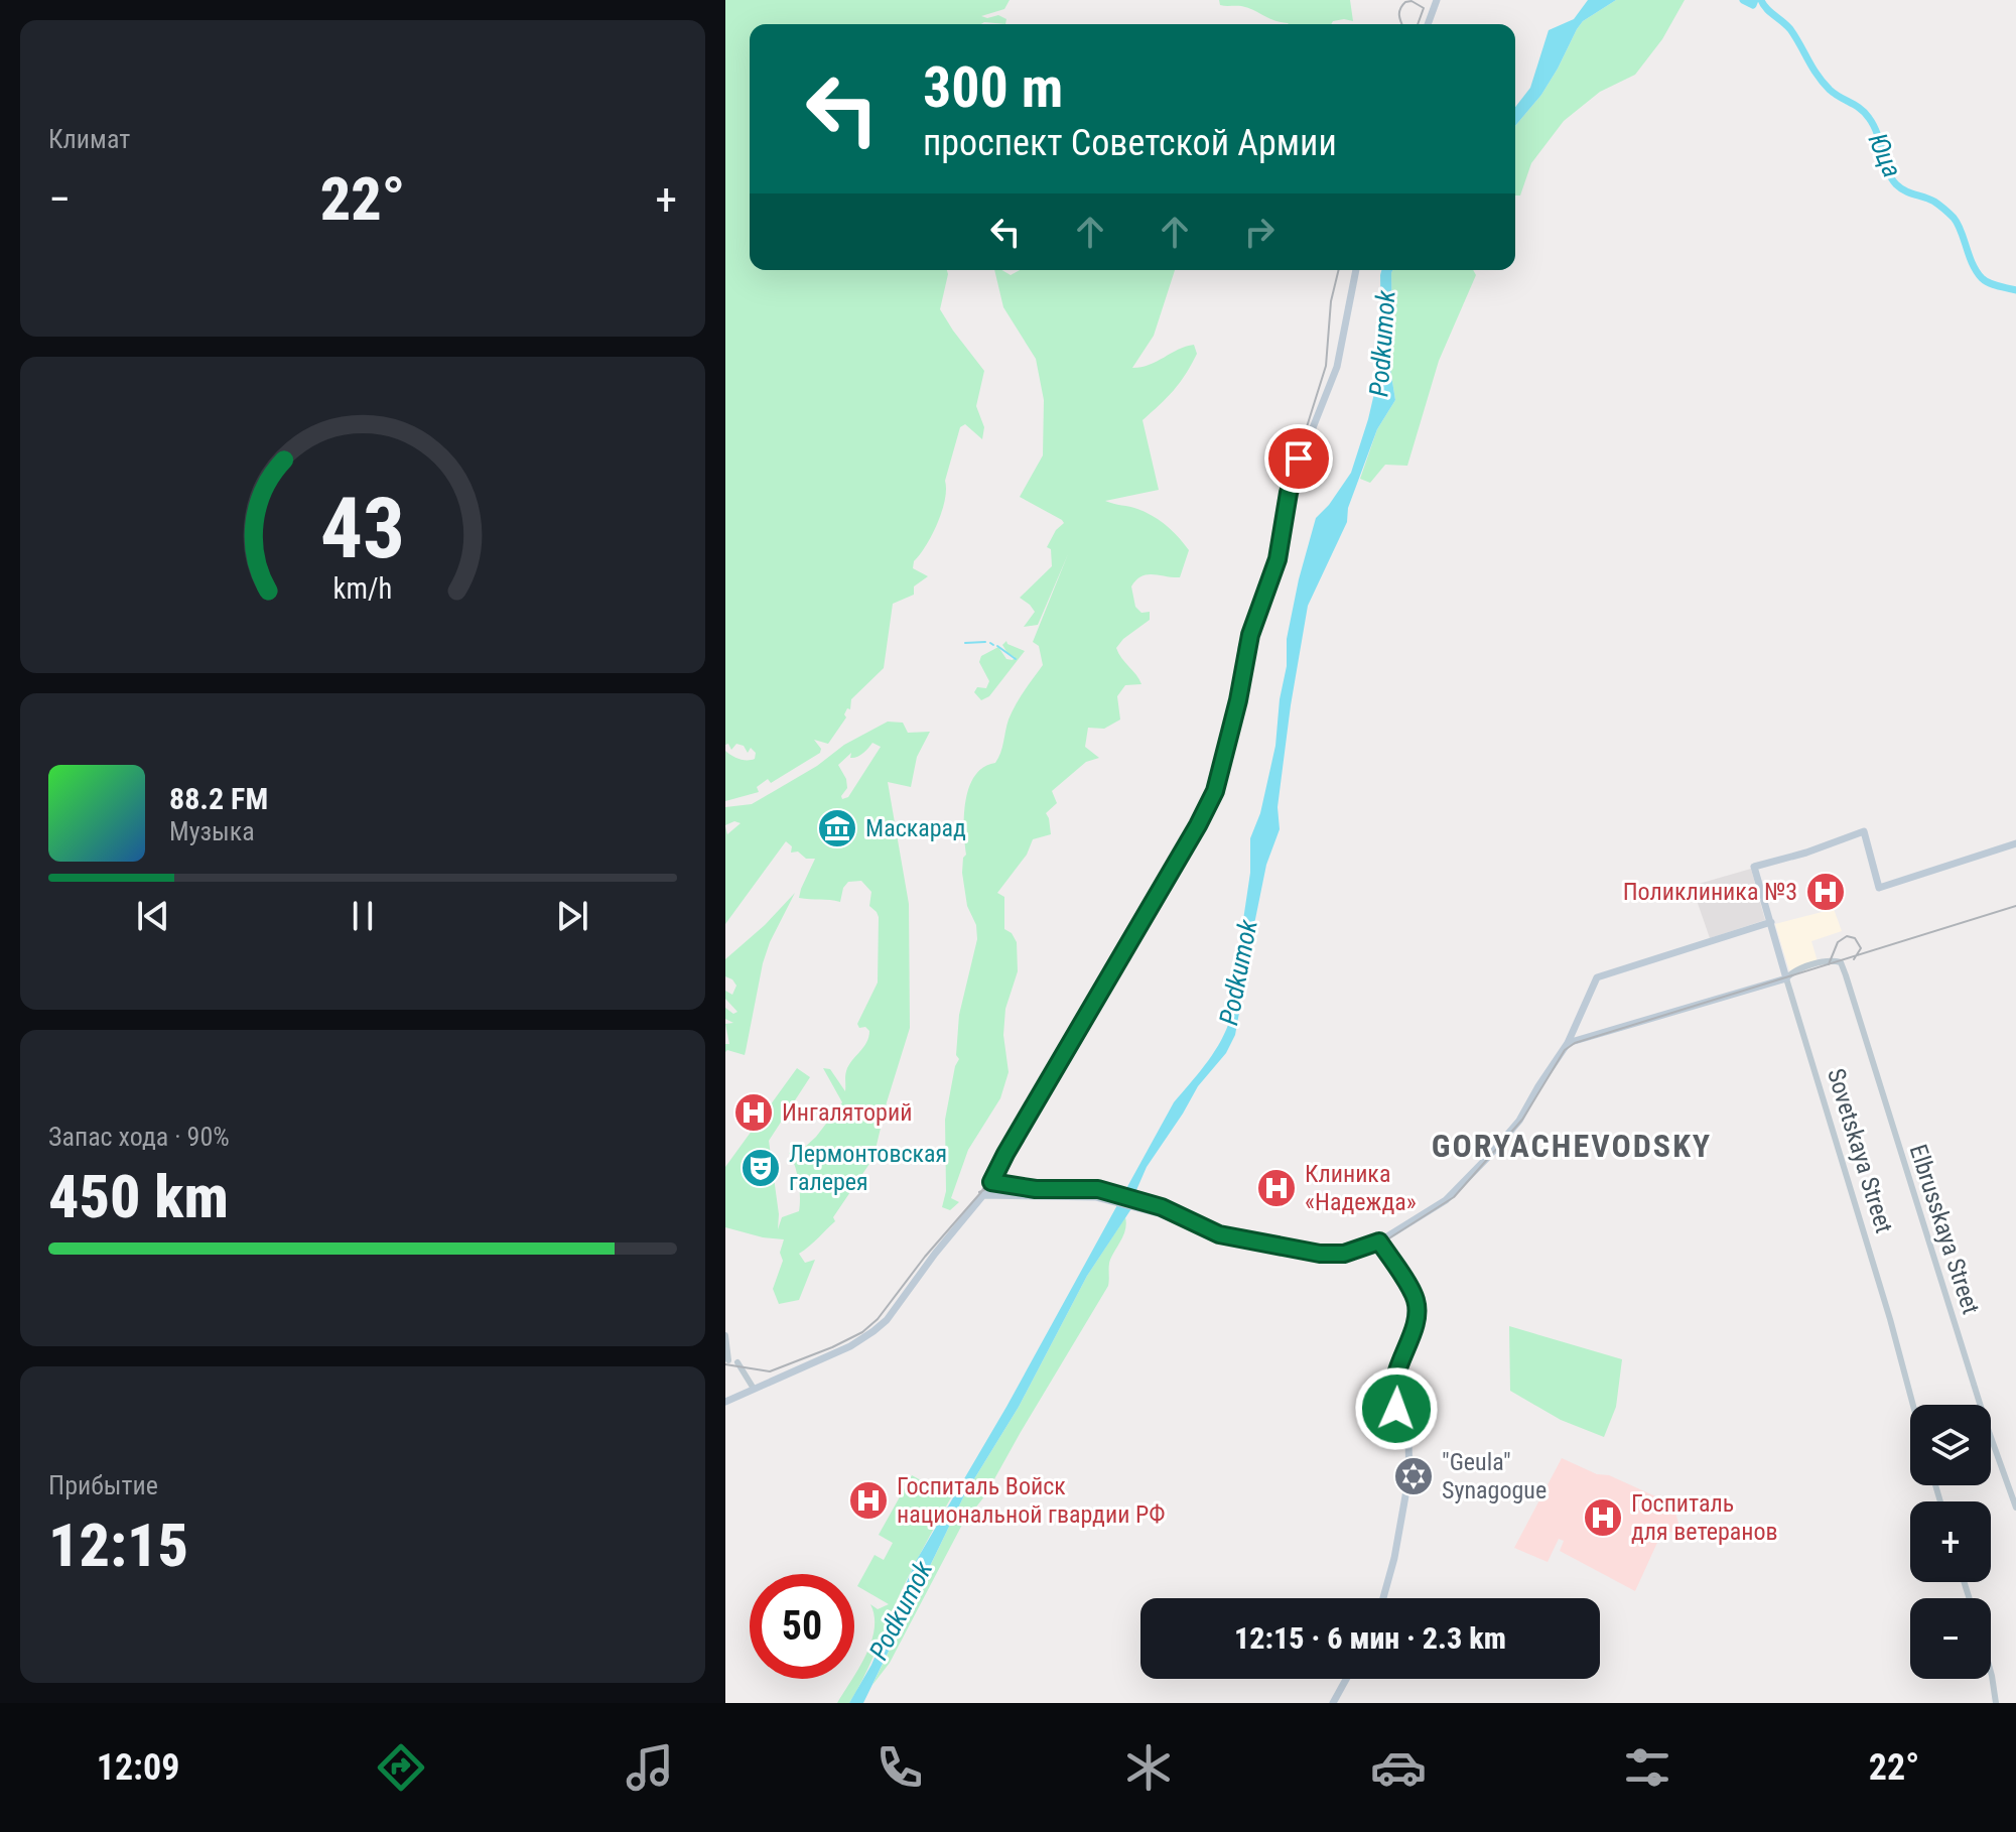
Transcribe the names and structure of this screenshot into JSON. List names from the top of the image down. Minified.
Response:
{"streets":{"main road":["Sovetskaya Street"],"street":["Elbrusskaya Street"]},"crossings":[["Sovetskaya Street","Elbrusskaya Street"]],"districts":["GORYACHEVODSKY"],"water":["Юца","Podkumok"],"places":{"museum":["Маскарад"],"hospital":["Поликлиника №3","Ингаляторий","Клиника «Надежда»","Госпиталь Войск национальной гвардии РФ","Госпиталь для ветеранов"],"theatre":["Лермонтовская галерея"],"synagogue":["\"Geula\" Synagogue"]},"page":{"tile":["Климат",["Запас хода · 90%","450 km"],["Прибытие","12:15"]],"turn":["300 m","проспект Советской Армии"],"heat":["−","22°","+"],"song":["88.2 FM","Музыка"],"map_buttons":["+","−"],"limit":"50","trip":"12:15 · 6 мин · 2.3 km","tabs":["12:09","22°"],"gauge":["43","km/h"]}}
